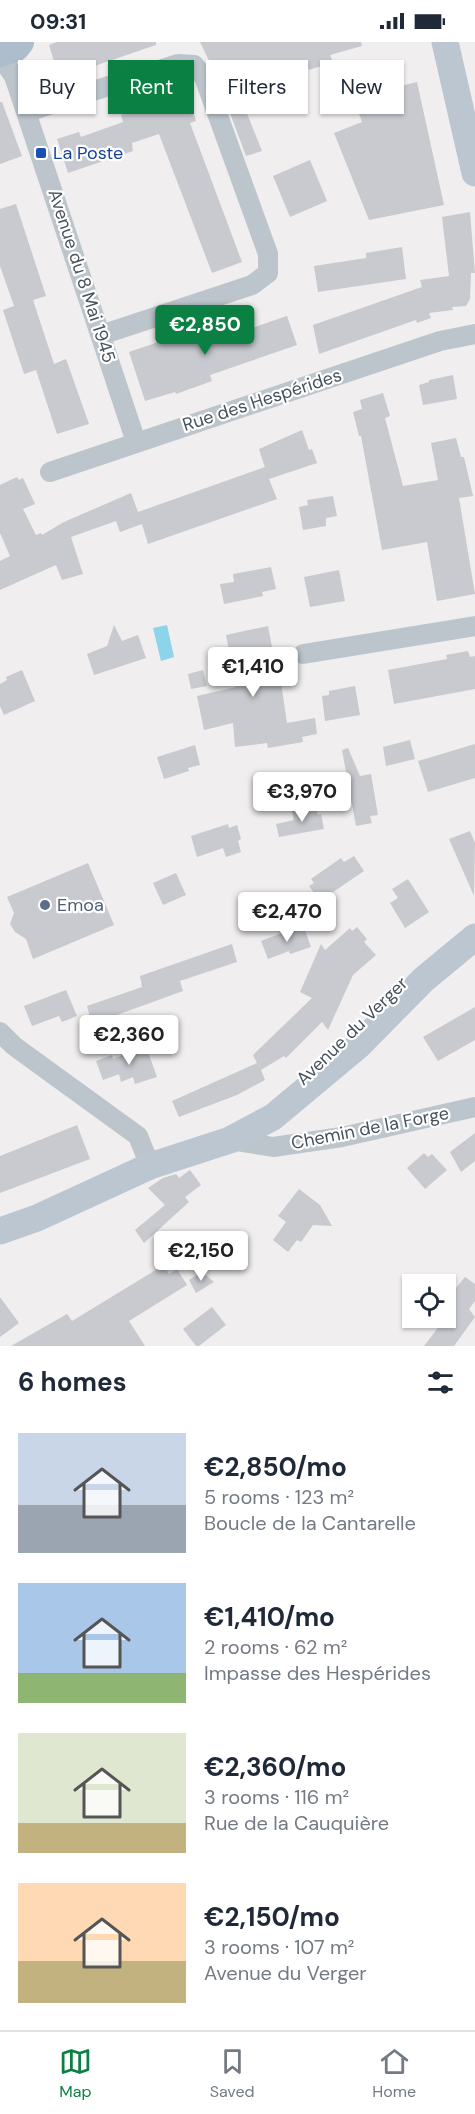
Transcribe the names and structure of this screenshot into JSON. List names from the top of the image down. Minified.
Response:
{"streets":{"street":["Avenue du 8 Mai 1945","Rue des Hespérides","Avenue du Verger","Chemin de la Forge"]},"crossings":[["Avenue du 8 Mai 1945","Rue des Hespérides"],["Avenue du Verger","Chemin de la Forge"]],"places":{"transit":["La Poste"],"other":["Emoa"]},"page":{"status":"09:31","chip":["Buy","Rent","Filters","New"],"price":["€2,850","€1,410","€3,970","€2,470","€2,360","€2,150"],"heading":"6 homes","list":[{"name":"€2,850/mo","note":"5 rooms · 123 m² · Boucle de la Cantarelle"},{"name":"€1,410/mo","note":"2 rooms · 62 m² · Impasse des Hespérides"},{"name":"€2,360/mo","note":"3 rooms · 116 m² · Rue de la Cauquière"},{"name":"€2,150/mo","note":"3 rooms · 107 m² · Avenue du Verger"}],"tabs":["Map","Saved","Home"]}}
